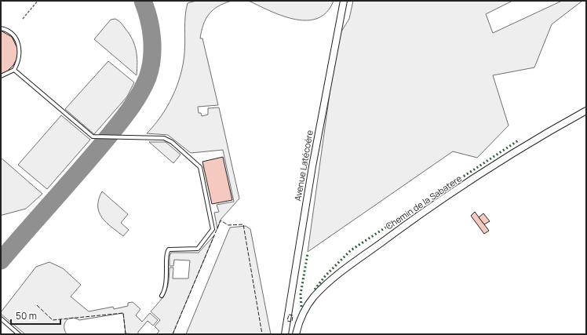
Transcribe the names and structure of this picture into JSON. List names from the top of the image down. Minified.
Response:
{"streets":{"street":["Avenue Latécoère","Chemin de la Sabatere"]},"scale_bar":"50 m"}
